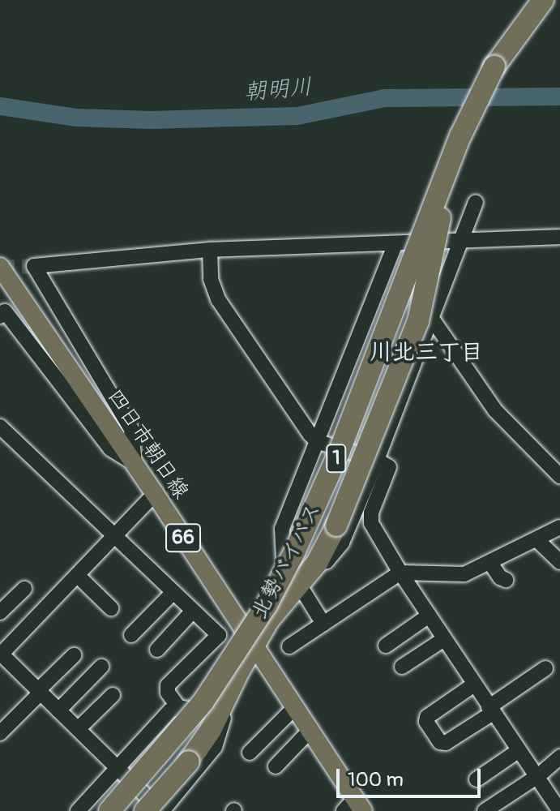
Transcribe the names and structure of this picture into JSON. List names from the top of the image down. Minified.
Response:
{"streets":{"highway":["1","北勢バイパス"],"main road":["四日市朝日線","66"]},"crossings":[["四日市朝日線","1"],["1","北勢バイパス"]],"districts":["川北三丁目"],"water":["朝明川"],"scale_bar":"100 m"}
